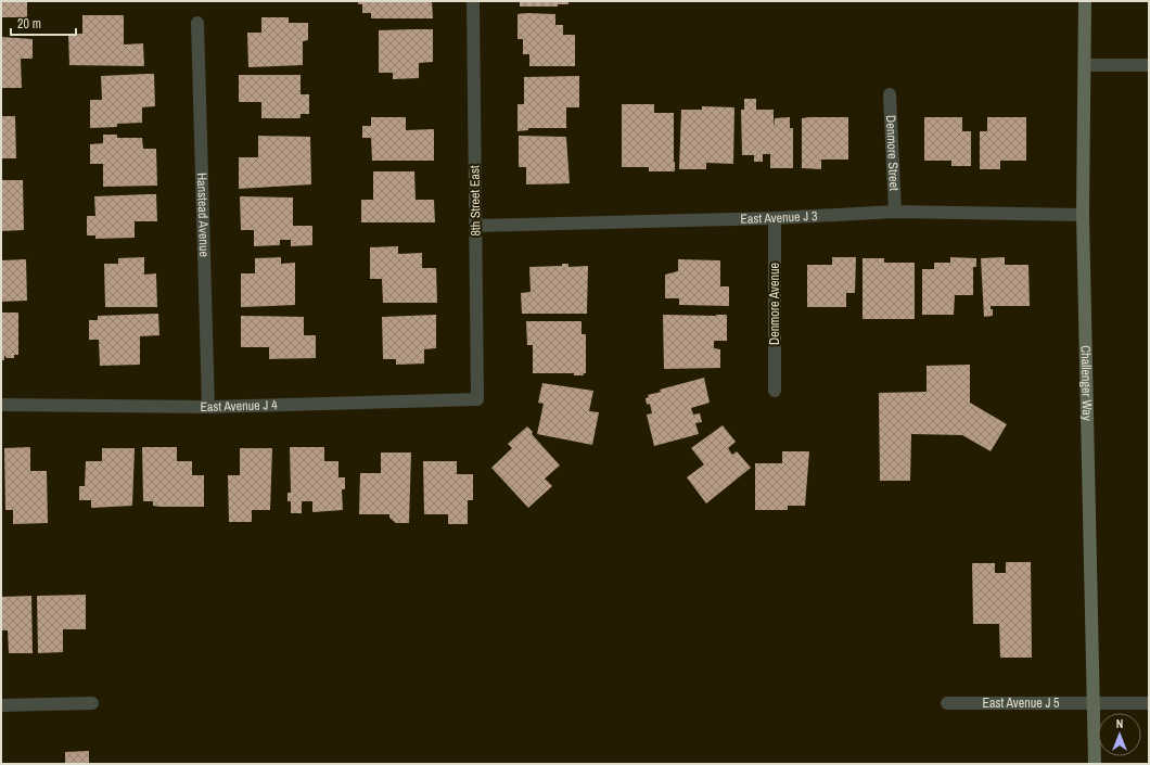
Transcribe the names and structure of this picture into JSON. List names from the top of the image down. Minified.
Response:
{"streets":{"main road":["Challenger Way"],"street":["Denmore Street","8th Street East","Hanstead Avenue","East Avenue J 3","Denmore Avenue","East Avenue J 4","East Avenue J 5"]},"crossings":[["Denmore Street","East Avenue J 3"],["8th Street East","East Avenue J 3"],["8th Street East","East Avenue J 4"],["Hanstead Avenue","East Avenue J 4"],["East Avenue J 3","Denmore Avenue"],["East Avenue J 3","Challenger Way"],["Challenger Way","East Avenue J 5"]],"scale_bar":"20 m","north":"top"}
